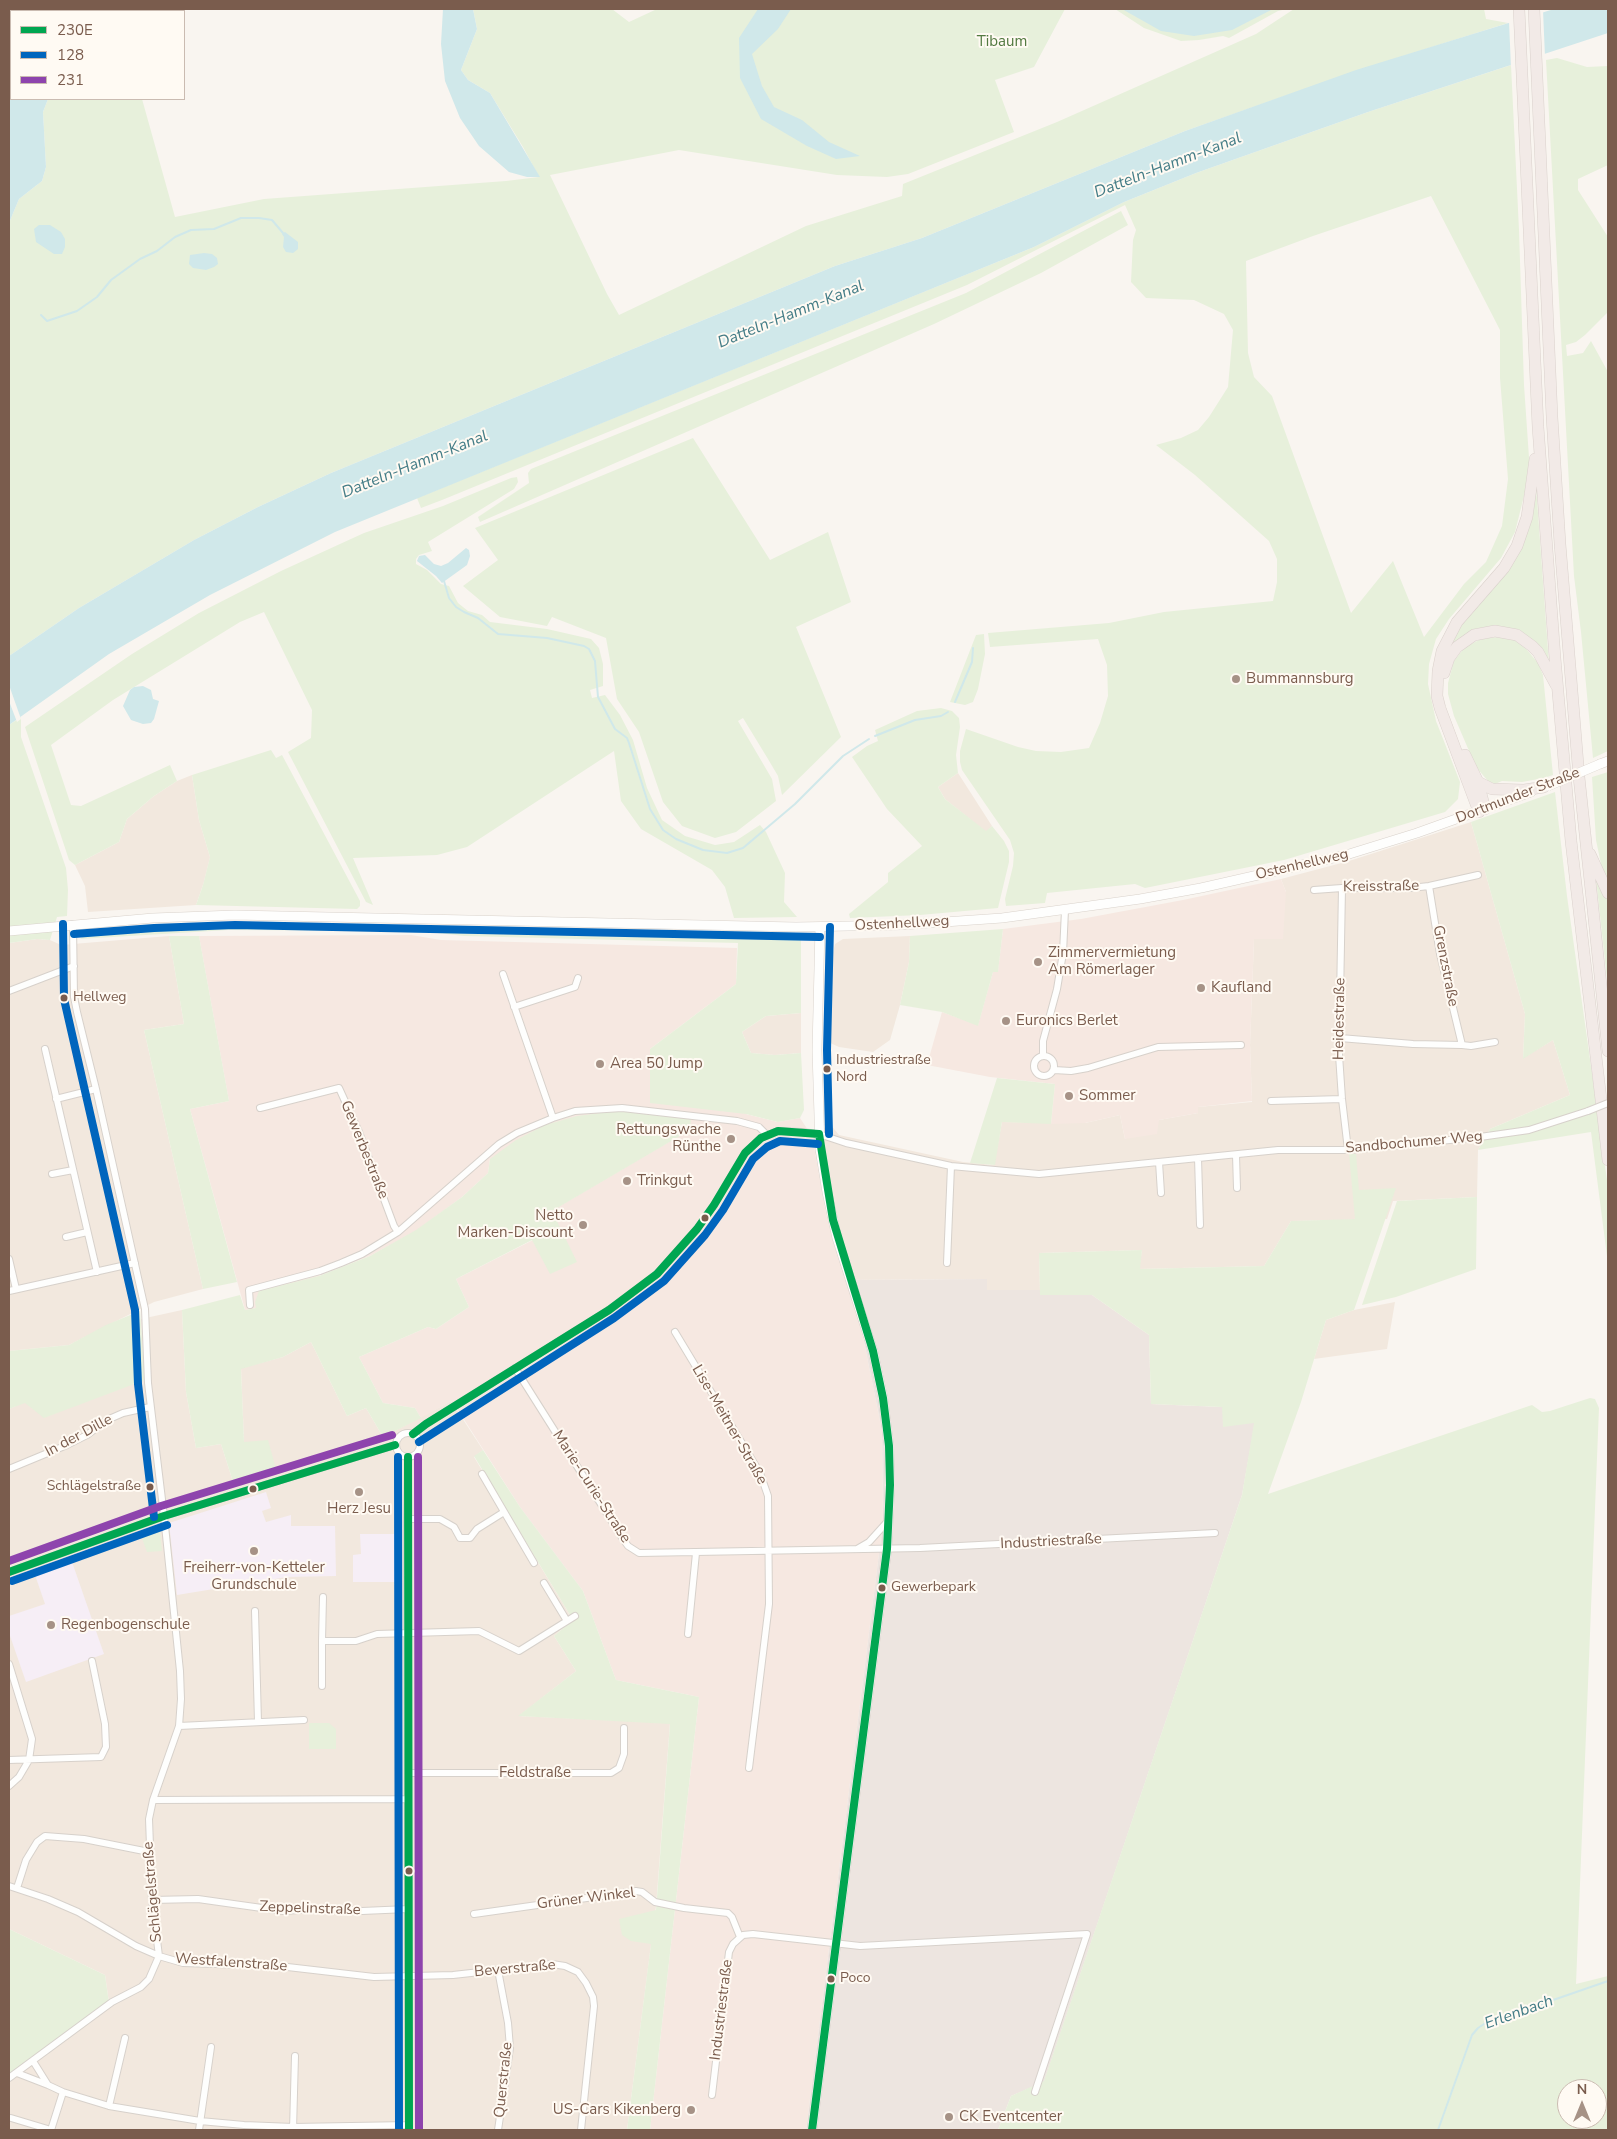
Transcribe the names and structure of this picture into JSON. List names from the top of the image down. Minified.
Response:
{"streets":{"main road":["Dortmunder Straße","Ostenhellweg"],"street":["Kreisstraße","Grenzstraße","Heidestraße","Sandbochumer Weg","Gewerbestraße","Lise-Meitner-Straße","In der Dille","Marie-Curie-Straße","Industriestraße","Feldstraße","Schlägelstraße","Grüner Winkel","Zeppelinstraße","Westfalenstraße","Beverstraße","Querstraße"]},"crossings":[["Dortmunder Straße","Ostenhellweg"],["Ostenhellweg","Schlägelstraße"],["Kreisstraße","Grenzstraße"],["Kreisstraße","Heidestraße"],["Heidestraße","Sandbochumer Weg"],["Lise-Meitner-Straße","Marie-Curie-Straße"],["In der Dille","Schlägelstraße"],["Marie-Curie-Straße","Industriestraße"],["Industriestraße","Grüner Winkel"],["Schlägelstraße","Zeppelinstraße"],["Schlägelstraße","Westfalenstraße"],["Westfalenstraße","Beverstraße"],["Beverstraße","Querstraße"]],"water":["Datteln-Hamm-Kanal","Erlenbach"],"parks":["Tibaum"],"places":["Bummannsburg","Zimmervermietung Am Römerlager","Kaufland","Hellweg","Euronics Berlet","Area 50 Jump","Industriestraße Nord","Sommer","Rettungswache Rünthe","Trinkgut","Netto Marken-Discount","Schlägelstraße","Herz Jesu","Freiherr-von-Ketteler Grundschule","Gewerbepark","Regenbogenschule","Poco","US-Cars Kikenberg","CK Eventcenter"],"lines":["transit line 128","transit line 230E","transit line 231"],"legend":["230E","128","231"],"north":"top"}
